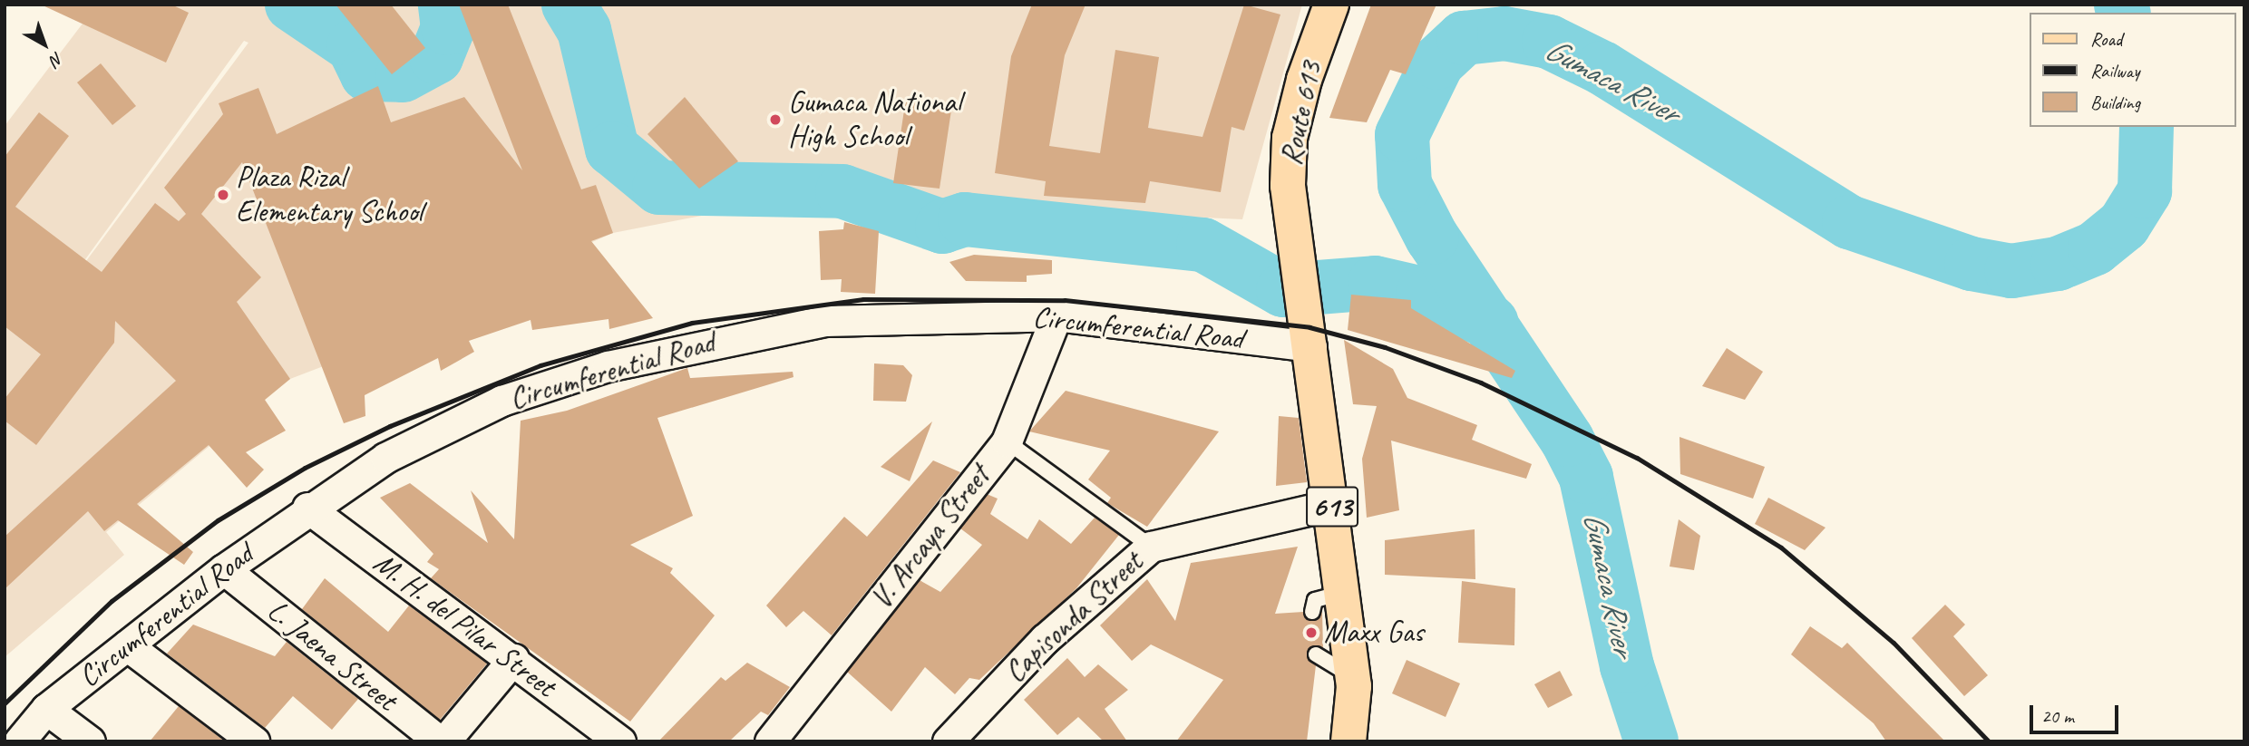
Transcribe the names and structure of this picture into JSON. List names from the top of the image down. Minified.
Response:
{"streets":{"main road":["Route 613","613"],"street":["Circumferential Road","V. Arcaya Street","Capisonda Street","M. H. del Pilar Street","L. Jaena Street"]},"crossings":[["Route 613","Circumferential Road"],["Route 613","613"],["Circumferential Road","613"],["Circumferential Road","V. Arcaya Street"],["Circumferential Road","M. H. del Pilar Street"],["Circumferential Road","L. Jaena Street"],["613","Capisonda Street"]],"water":["Gumaca River"],"places":["Gumaca National High School","Plaza Rizal Elementary School","Maxx Gas"],"legend":["Road","Railway","Building"],"scale_bar":"20 m","north":"bottom right"}
